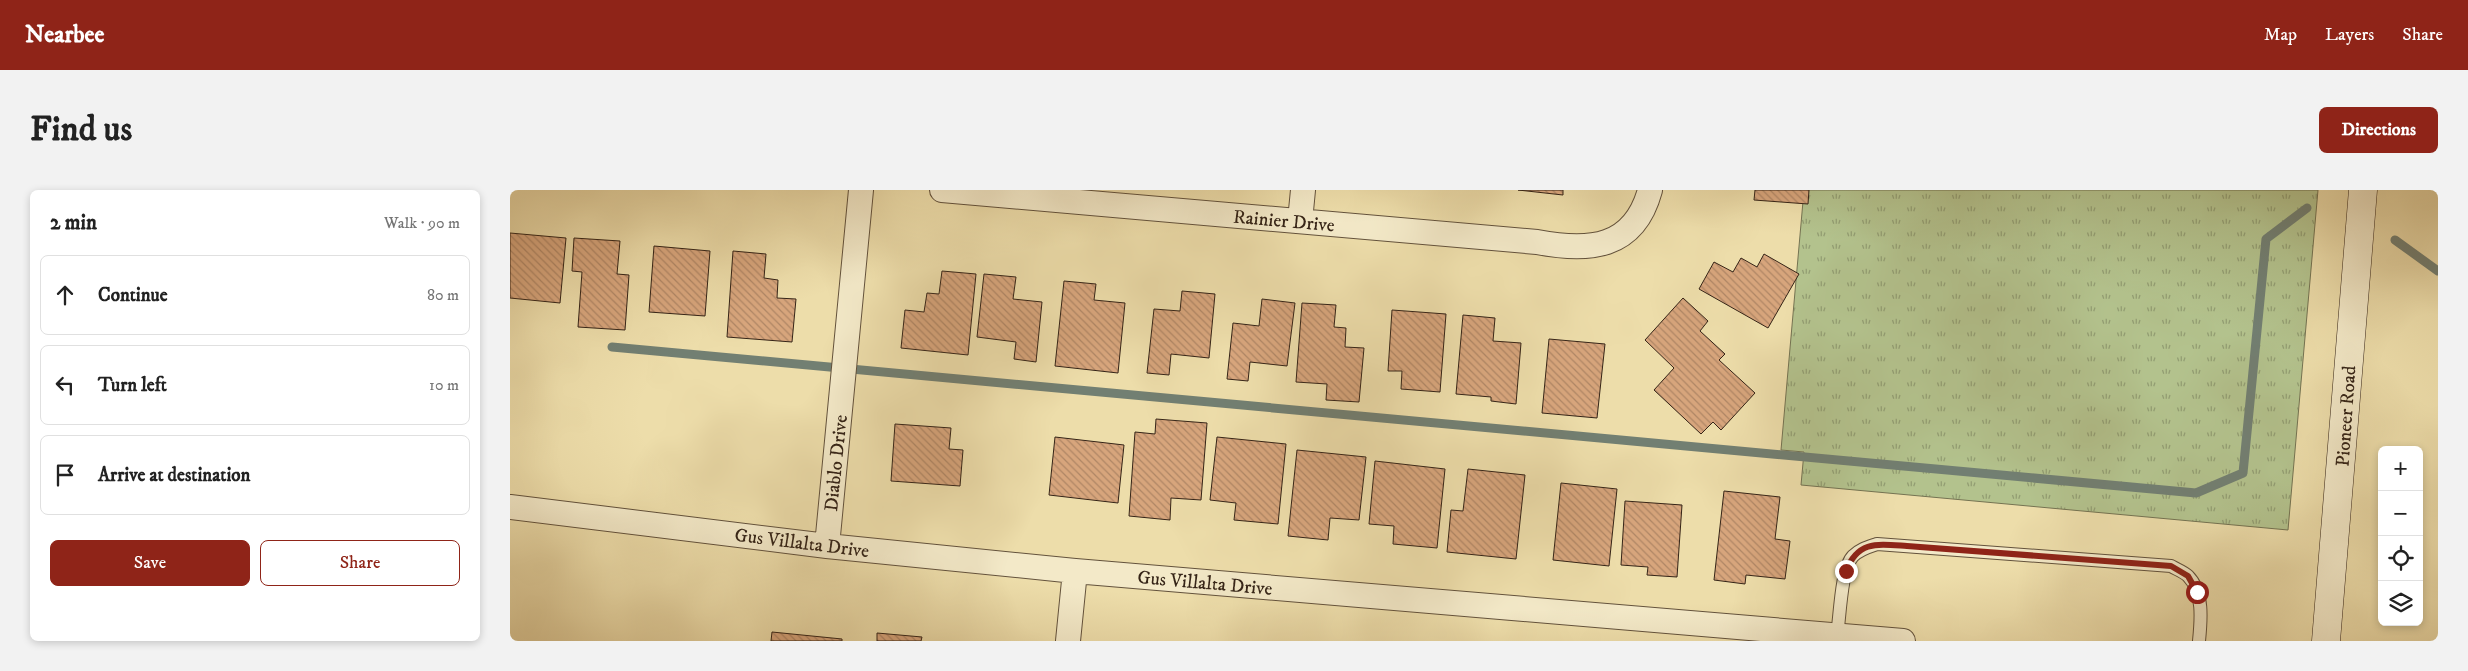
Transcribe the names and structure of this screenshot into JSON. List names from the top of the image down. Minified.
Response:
{"streets":{"street":["Rainier Drive","Pioneer Road","Diablo Drive","Gus Villalta Drive"]},"crossings":[["Diablo Drive","Gus Villalta Drive"]],"page":{"header":"Nearbee","nav":["Map","Layers","Share"],"buttons":["Directions",["Save","Share"]],"title":"Find us","heading":["2 min","Walk · 90 m"],"list":[["Continue","80 m"],["Turn left","10 m"],"Arrive at destination"],"map_buttons":["+","−"]}}
